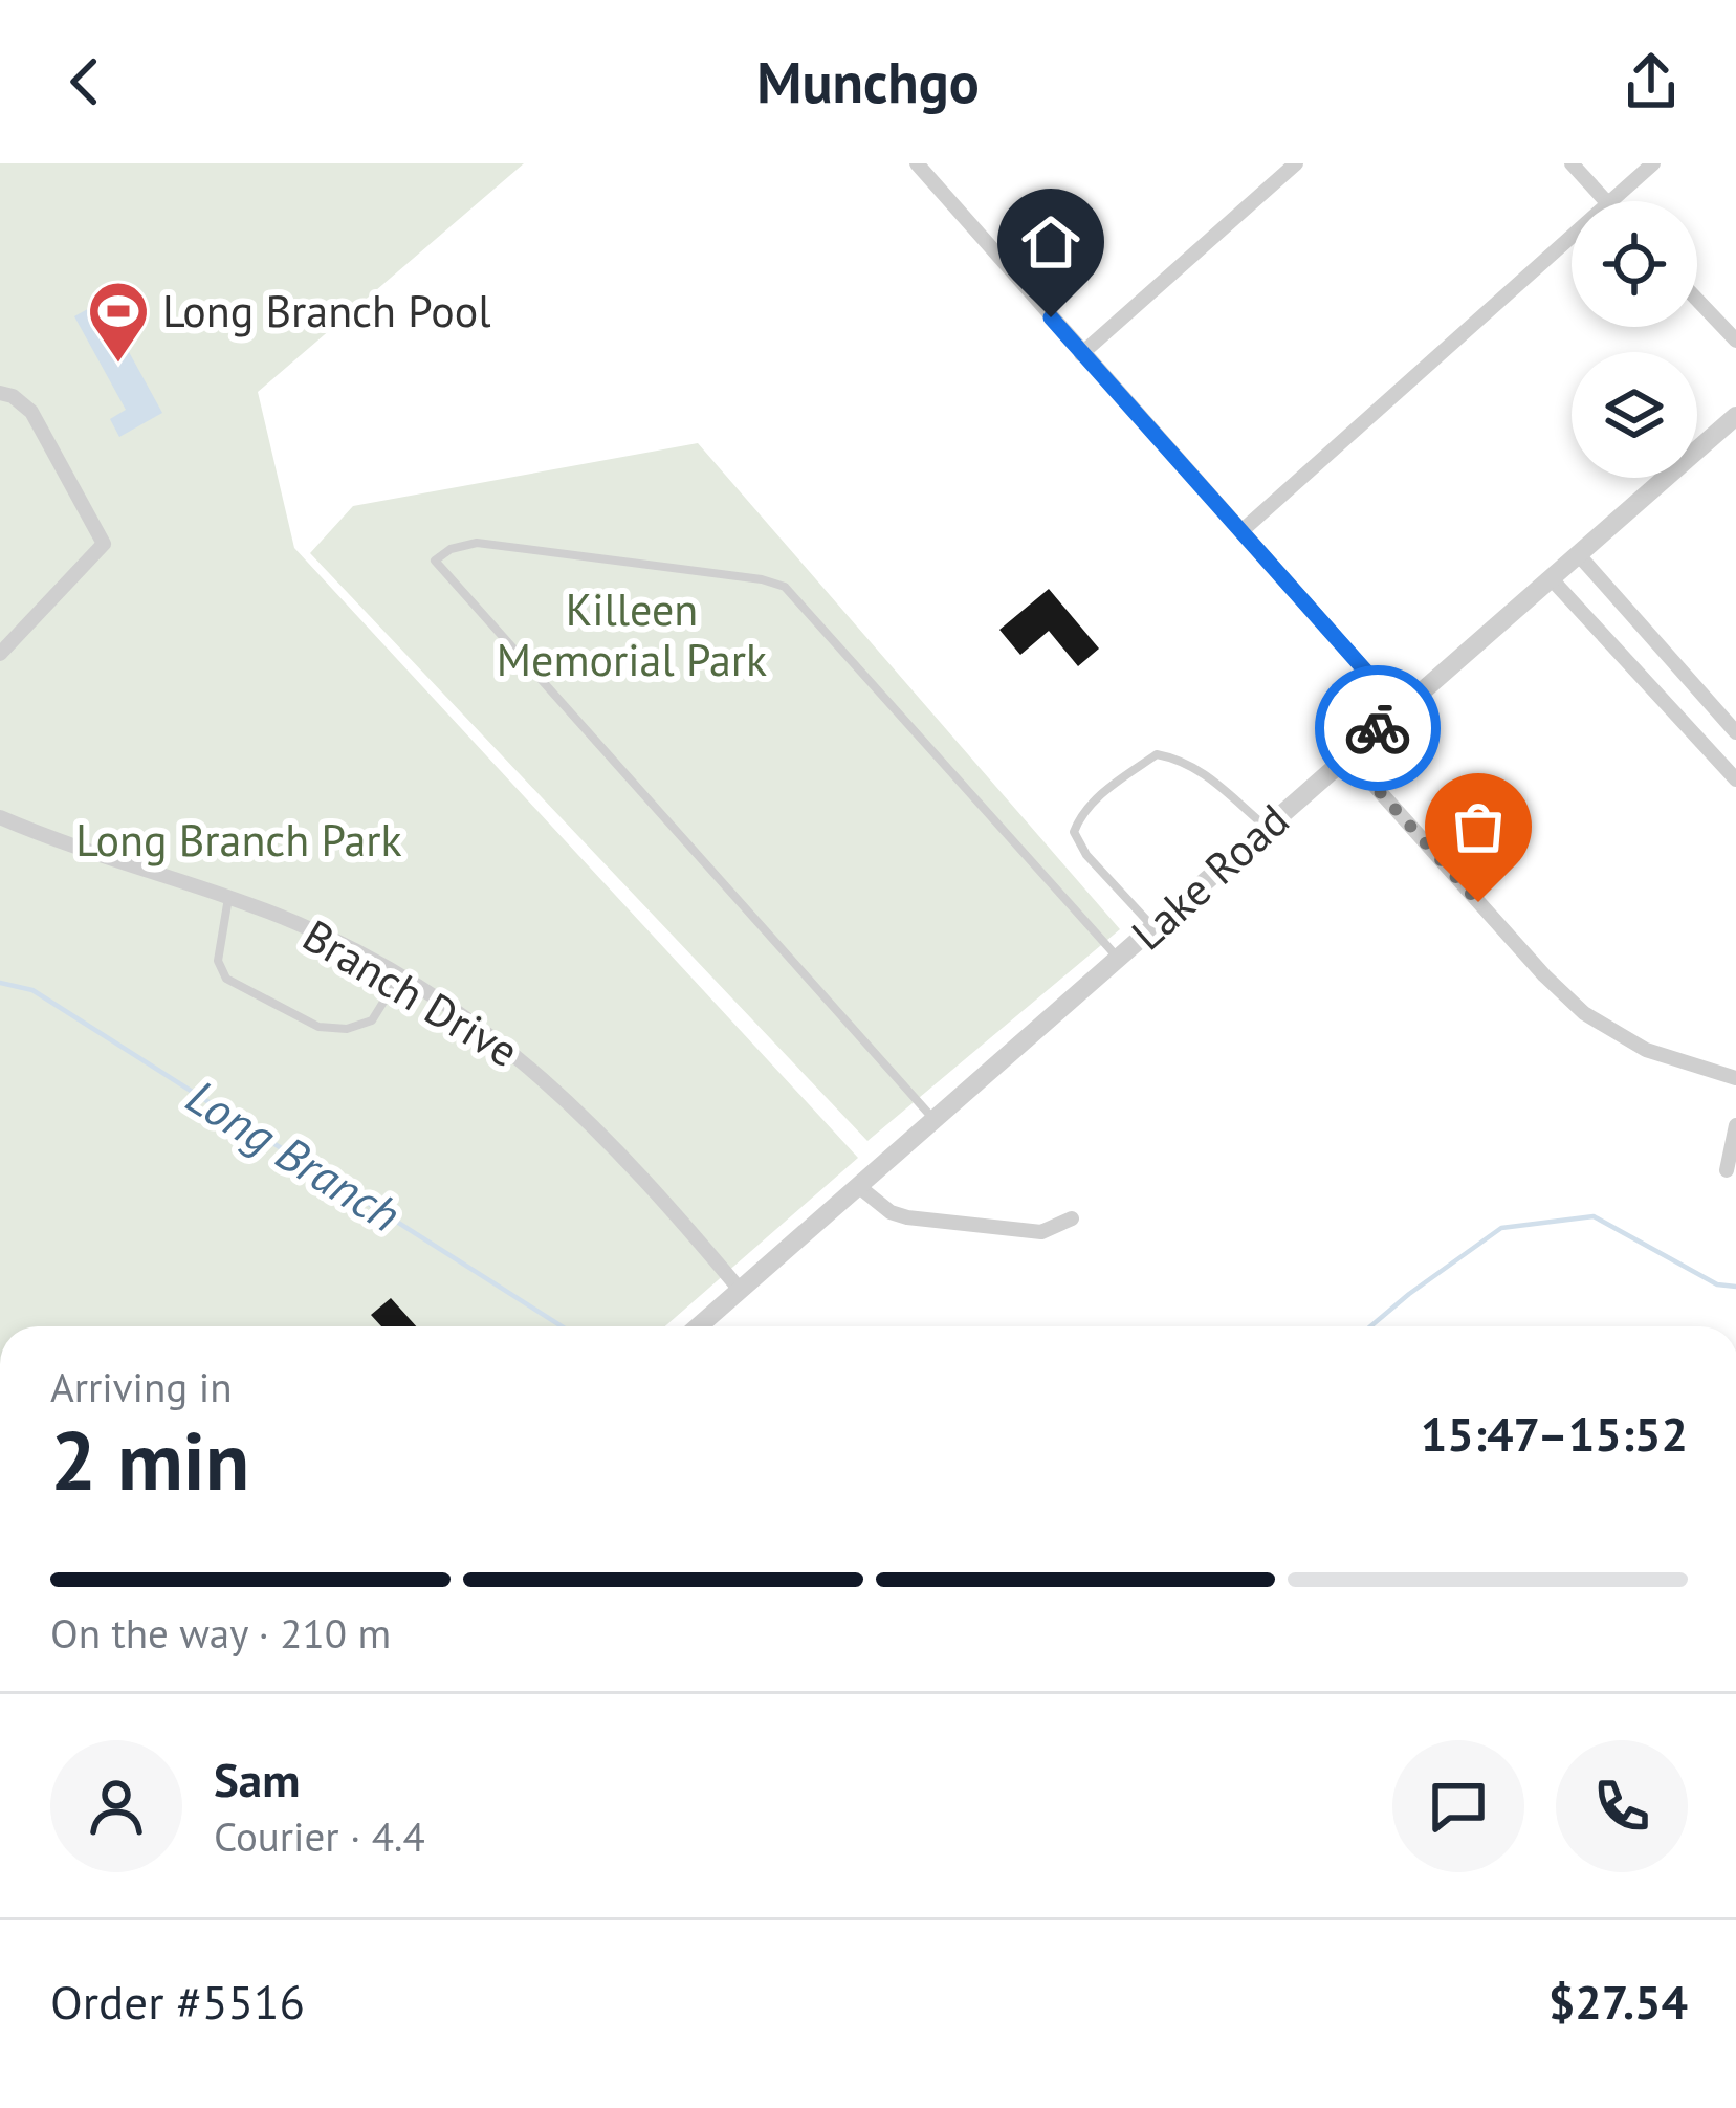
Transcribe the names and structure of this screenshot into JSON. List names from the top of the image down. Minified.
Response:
{"streets":{"street":["Lake Road","Branch Drive"]},"crossings":[["Lake Road","Branch Drive"]],"water":["Long Branch"],"parks":["Killeen Memorial Park","Long Branch Park"],"places":{"sports":["Long Branch Pool"]},"page":{"header":"Munchgo","heading":["2 min","Arriving in","15:47–15:52"],"panel":["Sam","Courier · 4.4","Order #5516","$27.54"],"bar":"On the way · 210 m"}}
